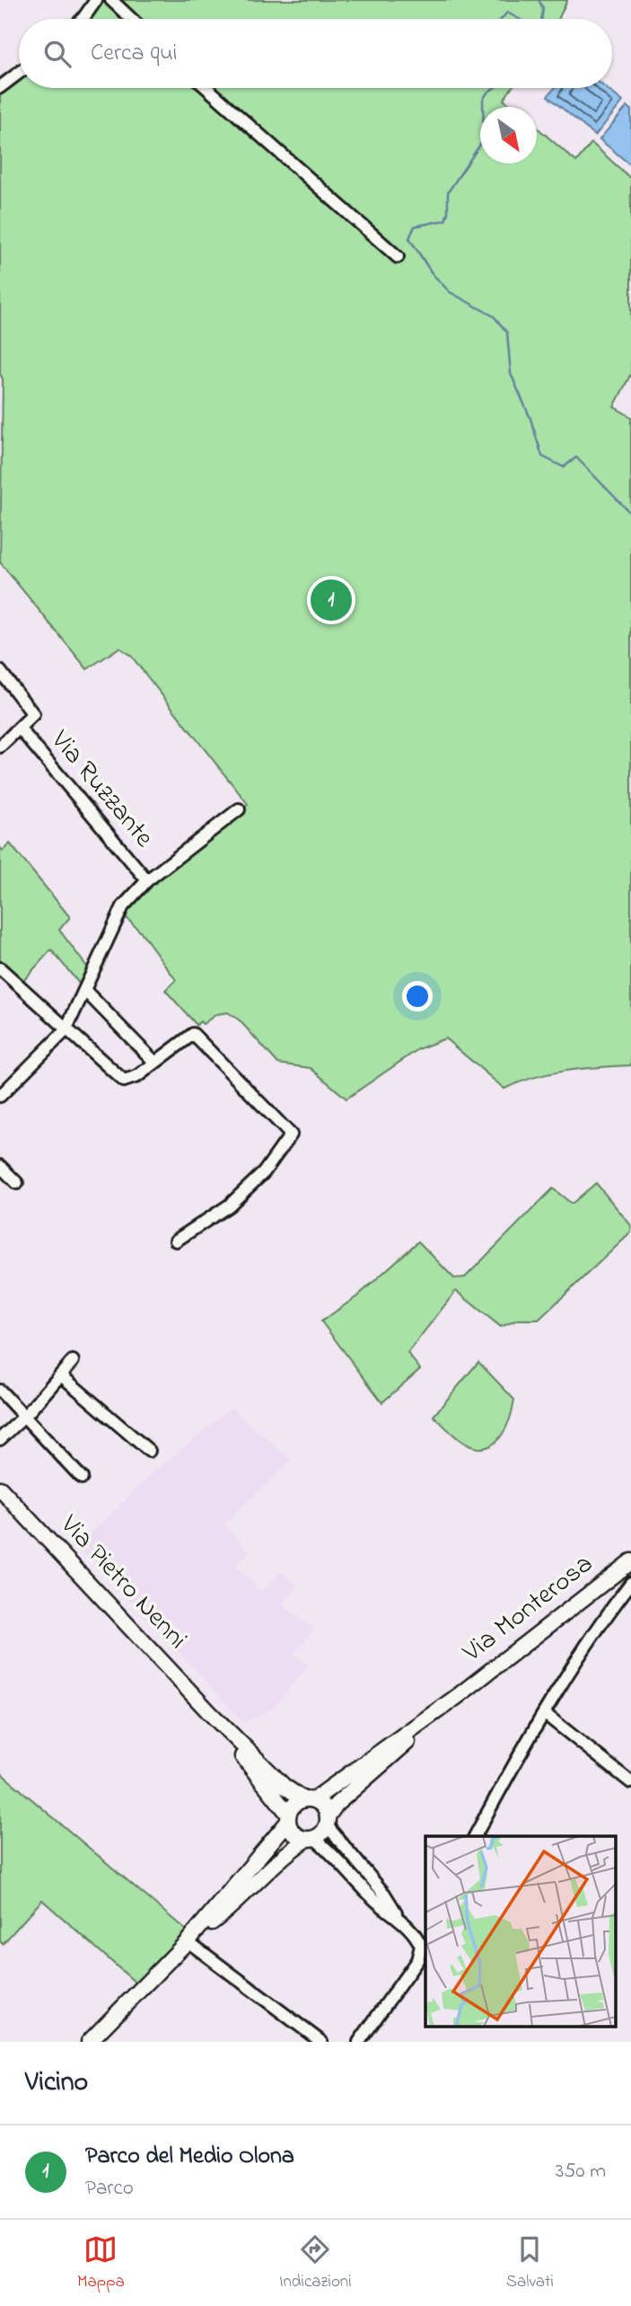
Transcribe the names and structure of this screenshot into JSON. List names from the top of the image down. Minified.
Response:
{"streets":{"main road":["Via Pietro Nenni","Via Monterosa"],"street":["Via Ruzzante"]},"crossings":[["Via Pietro Nenni","Via Monterosa"]],"north":"bottom right","page":{"search":"Cerca qui","pins":"1","heading":"Vicino","list":[{"mark":"1","name":"Parco del Medio Olona","note":"Parco","value":"350 m"}],"nav":["Mappa","Indicazioni","Salvati"]}}
